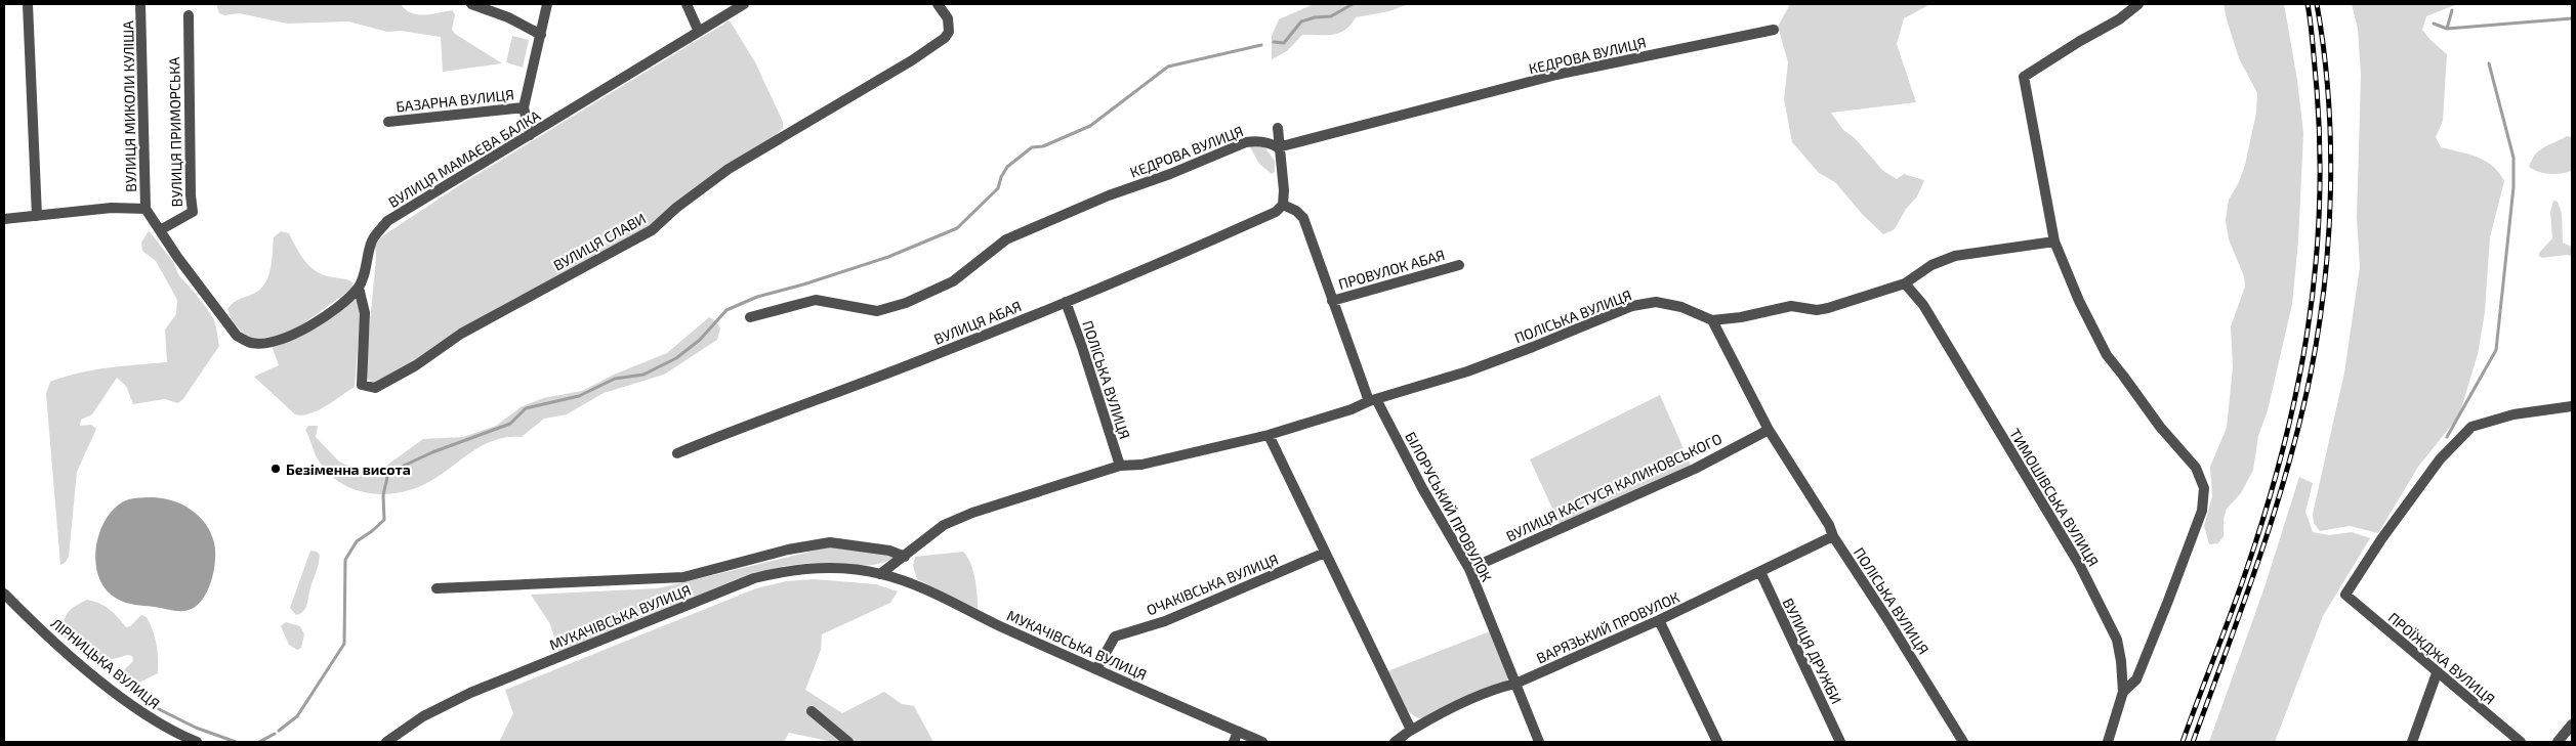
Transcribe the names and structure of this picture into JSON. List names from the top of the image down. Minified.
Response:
{"streets":{"street":["КЕДРОВА ВУЛИЦЯ","БАЗАРНА ВУЛИЦЯ","ВУЛИЦЯ МИКОЛИ КУЛІША","ВУЛИЦЯ ПРИМОРСЬКА","ВУЛИЦЯ МАМАЄВА БАЛКА","ВУЛИЦЯ СЛАВИ","ПРОВУЛОК АБАЯ","ПОЛІСЬКА ВУЛИЦЯ","ВУЛИЦЯ АБАЯ","ВУЛИЦЯ КАСТУСЯ КАЛИНОВСЬКОГО","ТИМОШІВСЬКА ВУЛИЦЯ","БІЛОРУСЬКИЙ ПРОВУЛОК","ОЧАКІВСЬКА ВУЛИЦЯ","МУКАЧІВСЬКА ВУЛИЦЯ","ВАРЯЗЬКИЙ ПРОВУЛОК","ВУЛИЦЯ ДРУЖБИ","ПРОЇЖДЖА ВУЛИЦЯ","ЛІРНИЦЬКА ВУЛИЦЯ"]},"crossings":[["ВУЛИЦЯ МИКОЛИ КУЛІША","ВУЛИЦЯ МАМАЄВА БАЛКА"],["ВУЛИЦЯ ПРИМОРСЬКА","ВУЛИЦЯ МАМАЄВА БАЛКА"],["ВУЛИЦЯ МАМАЄВА БАЛКА","ВУЛИЦЯ СЛАВИ"],["ПРОВУЛОК АБАЯ","БІЛОРУСЬКИЙ ПРОВУЛОК"],["ПОЛІСЬКА ВУЛИЦЯ","ВУЛИЦЯ АБАЯ"],["ПОЛІСЬКА ВУЛИЦЯ","ВУЛИЦЯ КАСТУСЯ КАЛИНОВСЬКОГО"],["ПОЛІСЬКА ВУЛИЦЯ","БІЛОРУСЬКИЙ ПРОВУЛОК"],["ПОЛІСЬКА ВУЛИЦЯ","МУКАЧІВСЬКА ВУЛИЦЯ"],["ПОЛІСЬКА ВУЛИЦЯ","ВАРЯЗЬКИЙ ПРОВУЛОК"],["ВУЛИЦЯ АБАЯ","БІЛОРУСЬКИЙ ПРОВУЛОК"],["ВУЛИЦЯ КАСТУСЯ КАЛИНОВСЬКОГО","БІЛОРУСЬКИЙ ПРОВУЛОК"],["БІЛОРУСЬКИЙ ПРОВУЛОК","ВАРЯЗЬКИЙ ПРОВУЛОК"],["ОЧАКІВСЬКА ВУЛИЦЯ","МУКАЧІВСЬКА ВУЛИЦЯ"],["ВАРЯЗЬКИЙ ПРОВУЛОК","ВУЛИЦЯ ДРУЖБИ"]],"places":["Безіменна висота"]}
